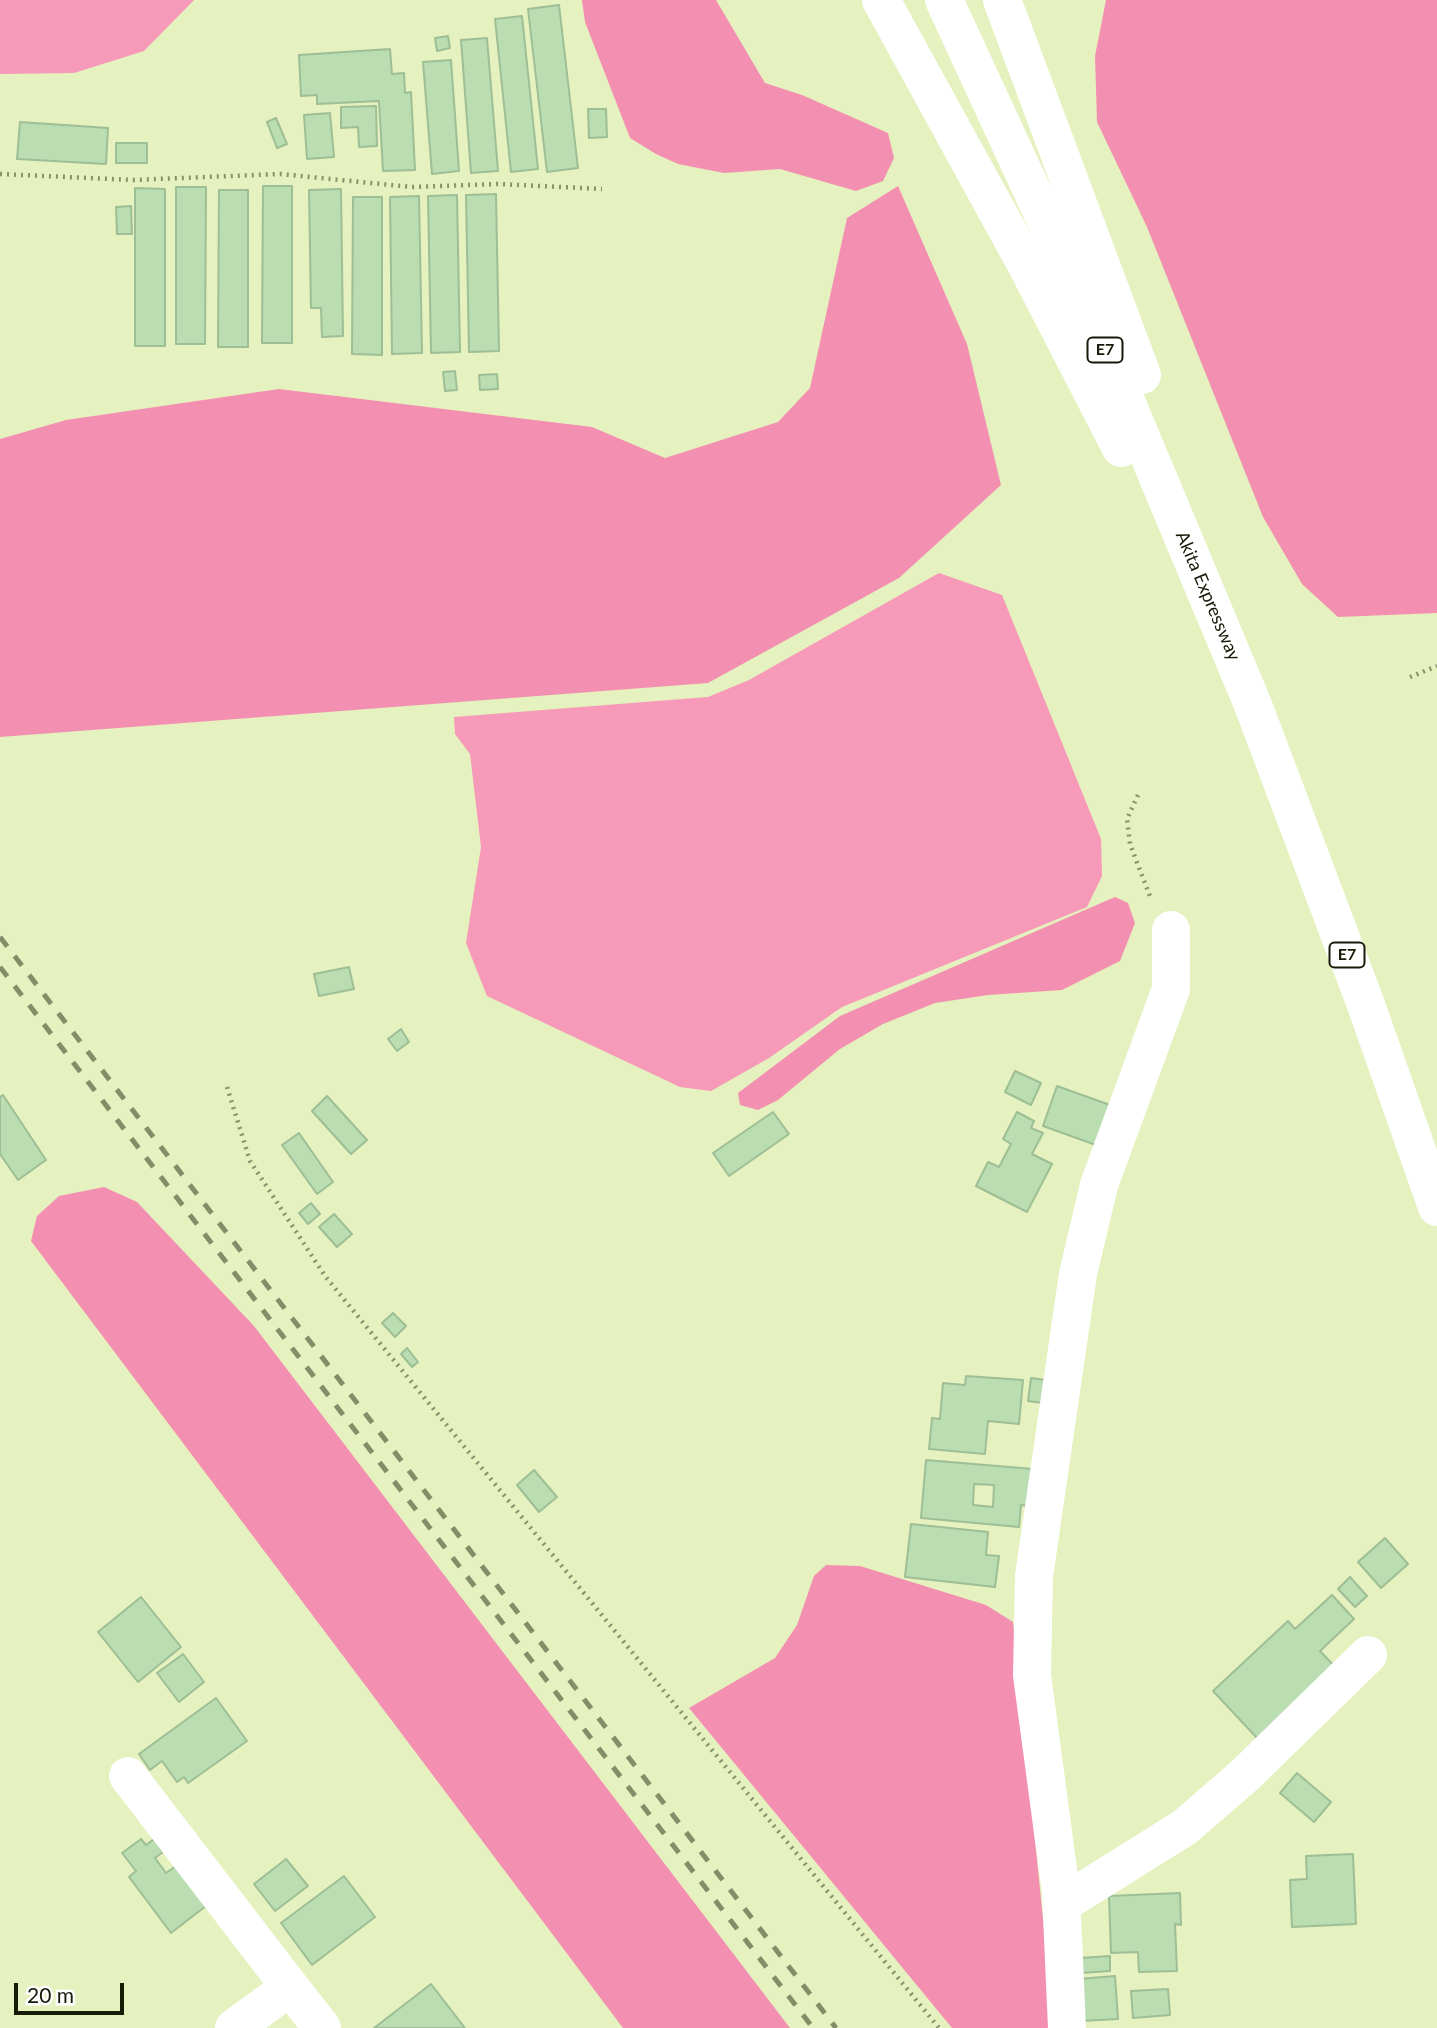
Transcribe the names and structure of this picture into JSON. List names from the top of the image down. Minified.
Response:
{"streets":{"main road":["E7","Akita Expressway"]},"scale_bar":"20 m"}
